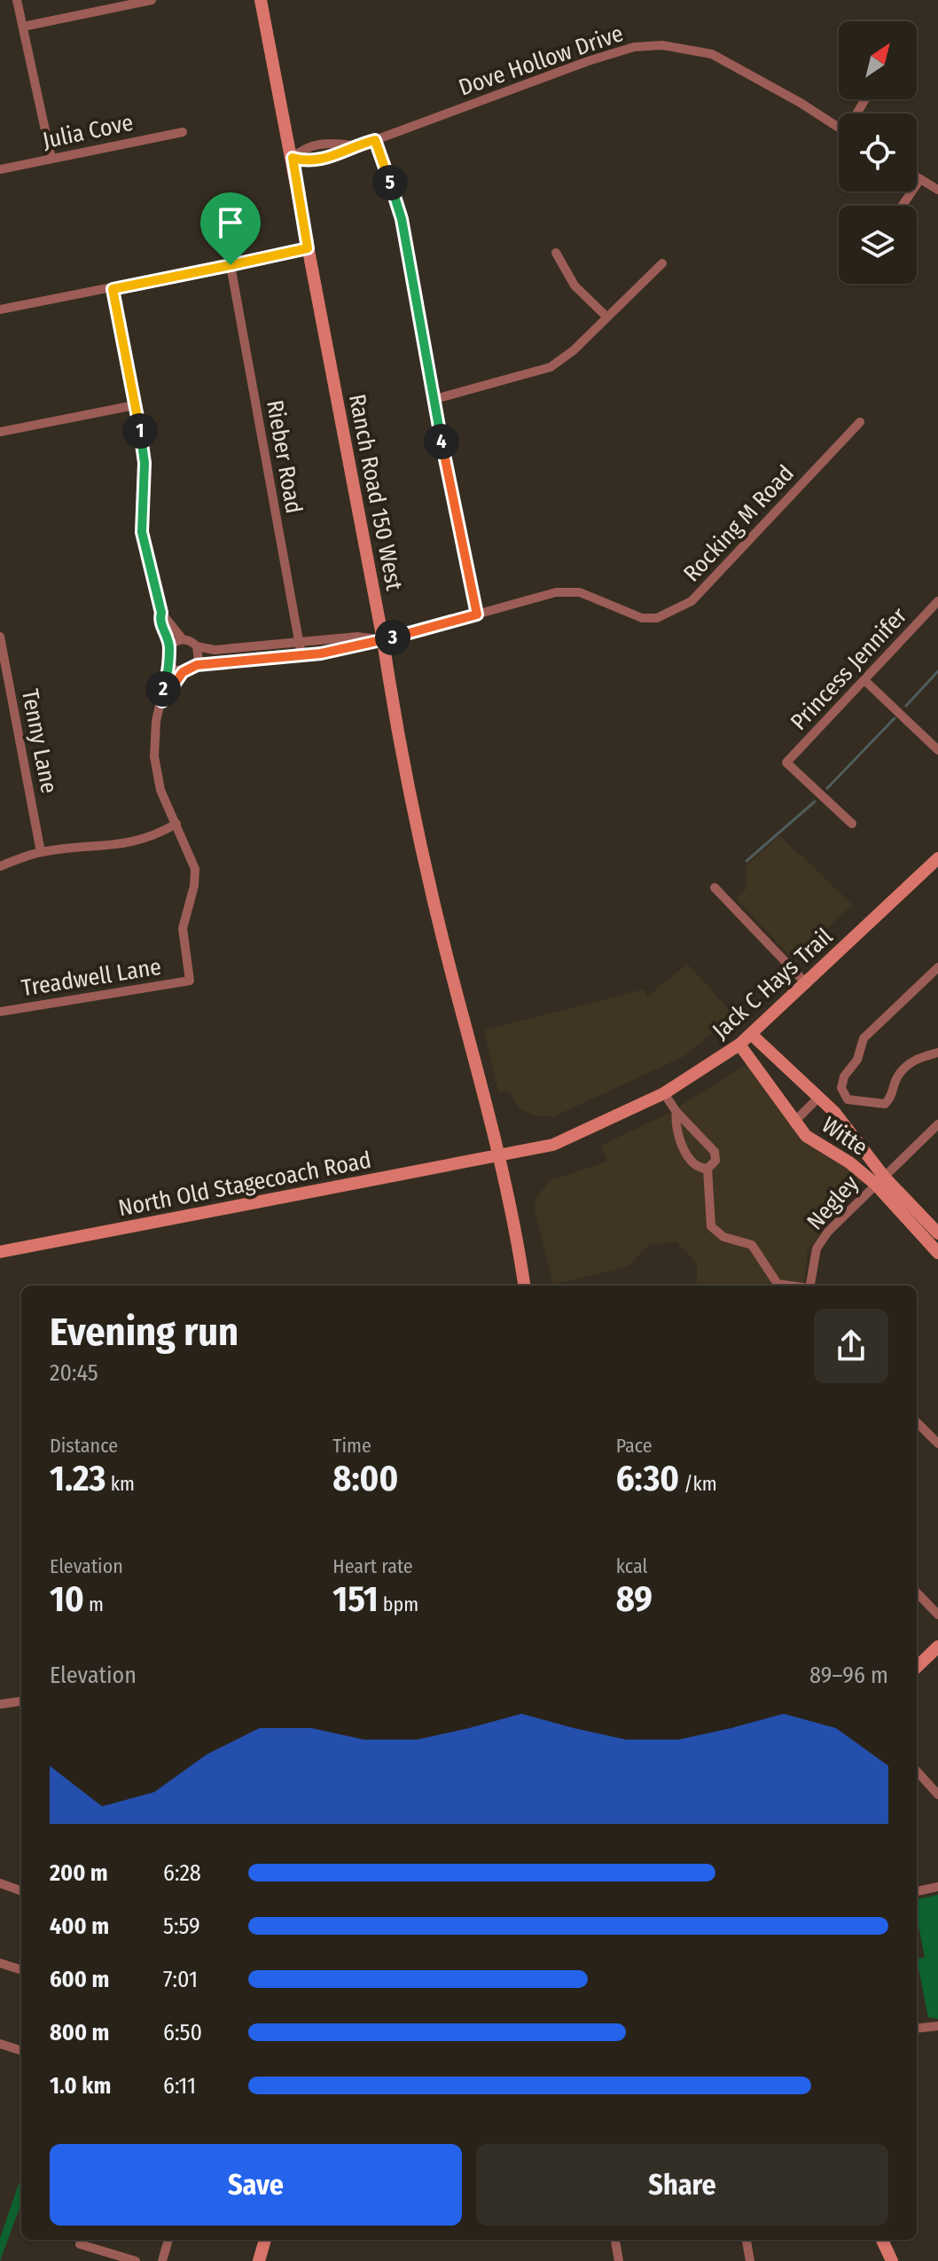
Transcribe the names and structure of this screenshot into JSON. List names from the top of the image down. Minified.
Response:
{"streets":{"main road":["Ranch Road 150 West","Jack C Hays Trail","Witte","North Old Stagecoach Road"],"street":["Dove Hollow Drive","Julia Cove","Rieber Road","Rocking M Road","Princess Jennifer","Tenny Lane","Treadwell Lane","Negley"]},"crossings":[["Dove Hollow Drive","Ranch Road 150 West"],["Ranch Road 150 West","Rocking M Road"],["Ranch Road 150 West","Jack C Hays Trail"],["Ranch Road 150 West","North Old Stagecoach Road"],["Jack C Hays Trail","Witte"],["Jack C Hays Trail","North Old Stagecoach Road"],["Witte","Negley"]],"north":"top right","page":{"pins":["5","1","4","3","2"],"heading":["Evening run","20:45"],"stats":[["Distance","1.23 km"],["Time","8:00"],["Pace","6:30 /km"],["Elevation","10 m"],["Heart rate","151 bpm"],["kcal","89"]],"chart":["Elevation","89–96 m"],"list":[{"name":"200 m","note":"6:28"},{"name":"400 m","note":"5:59"},{"name":"600 m","note":"7:01"},{"name":"800 m","note":"6:50"},{"name":"1.0 km","note":"6:11"}],"buttons":["Save","Share"]}}
